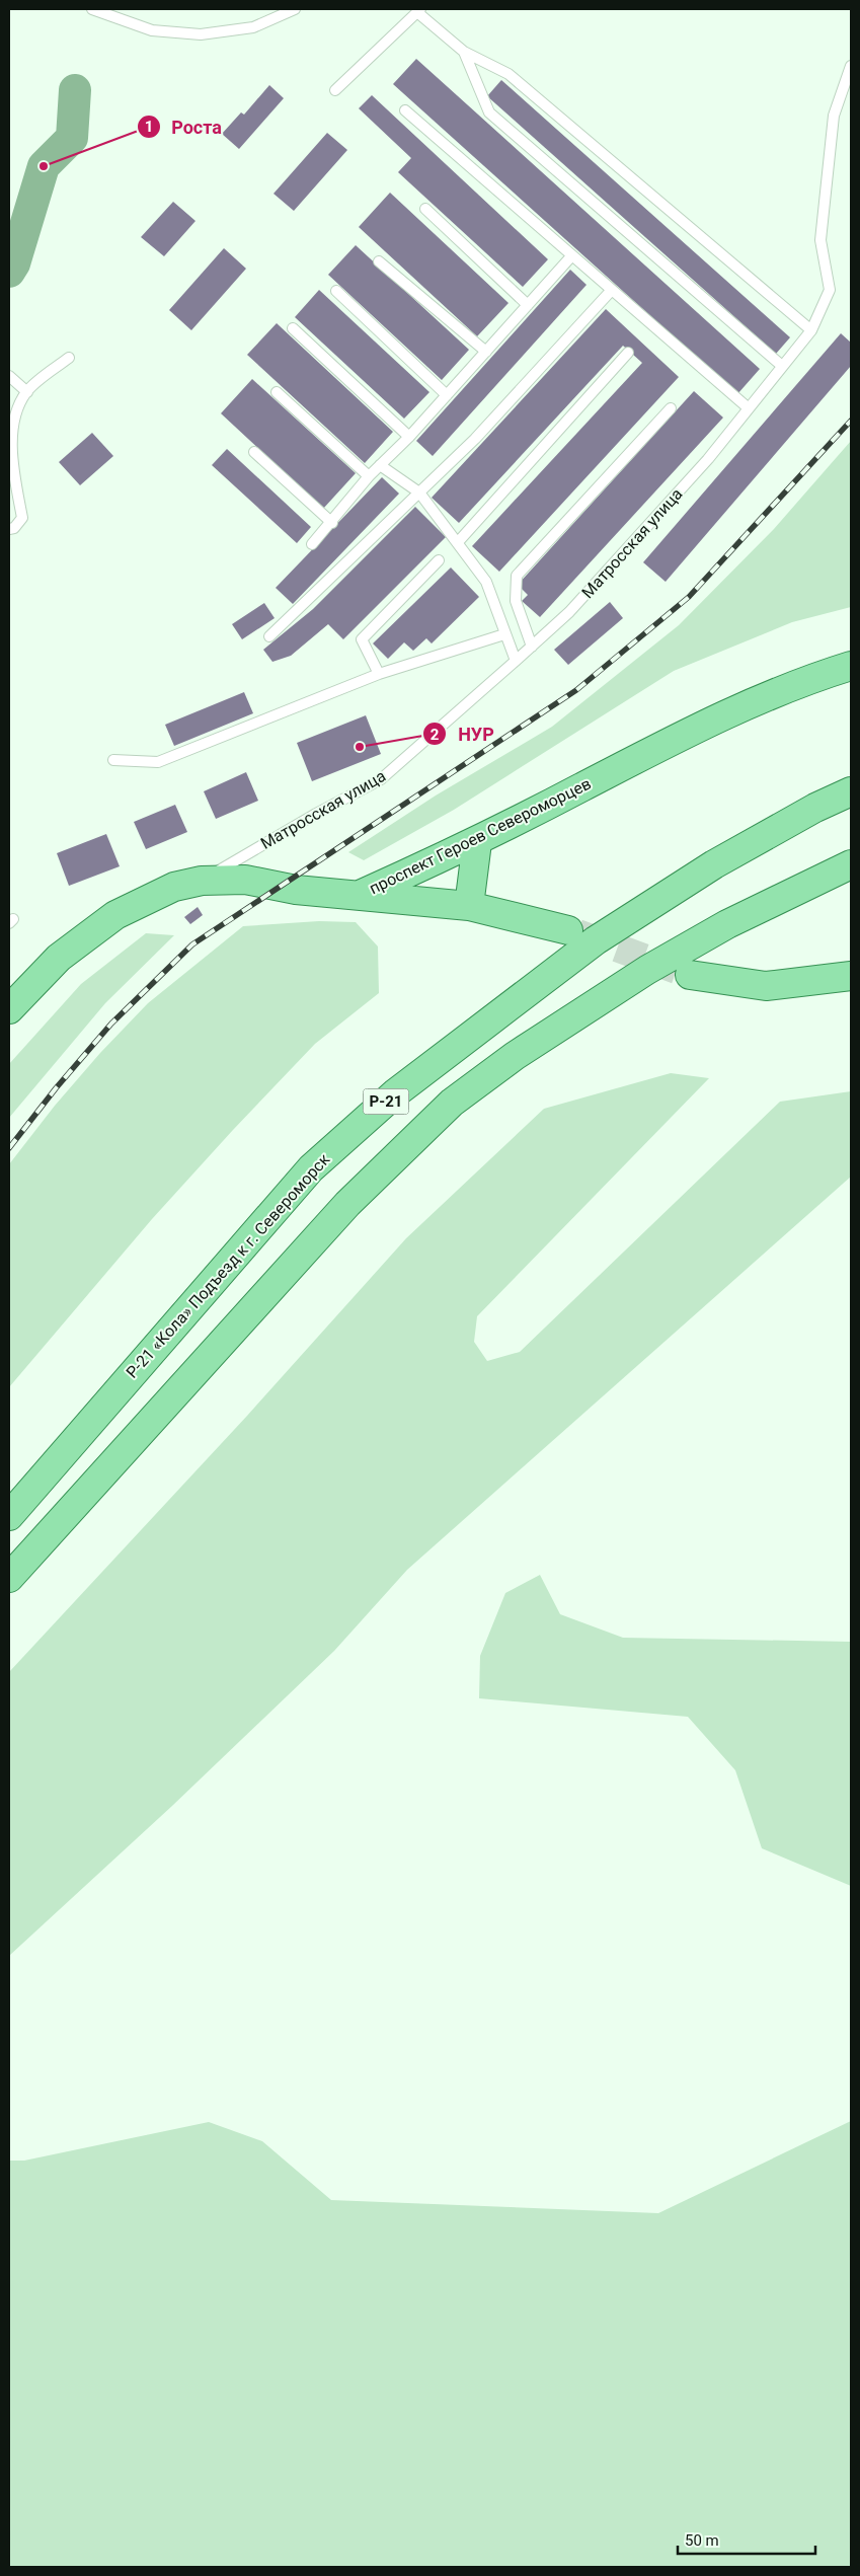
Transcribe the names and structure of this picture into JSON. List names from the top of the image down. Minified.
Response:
{"streets":{"main road":["проспект Героев Североморцев","Р-21","Р-21 «Кола» Подъезд к г. Североморск"],"lane":["Матросская улица"]},"crossings":[["Матросская улица","проспект Героев Североморцев"]],"places":["Роста","НУР"],"scale_bar":"50 m"}
